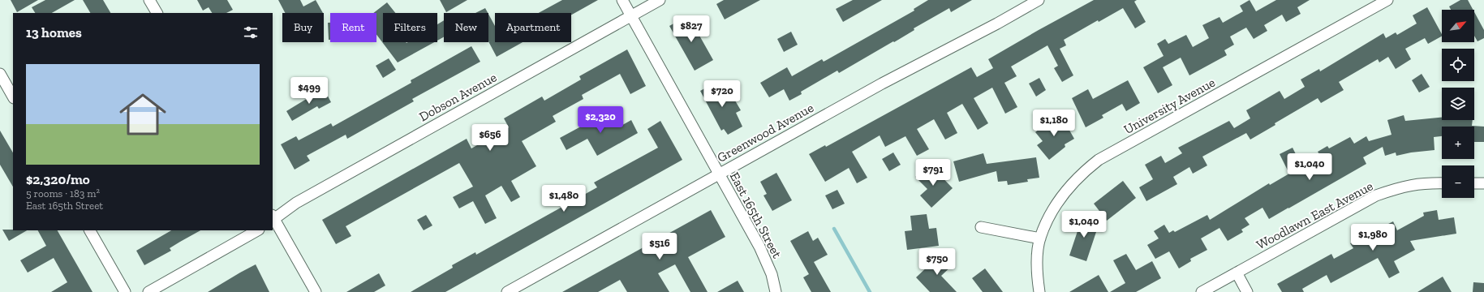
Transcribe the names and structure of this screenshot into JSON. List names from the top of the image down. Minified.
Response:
{"streets":{"street":["Dobson Avenue","University Avenue","Greenwood Avenue","East 165th Street","Woodlawn East Avenue"]},"crossings":[["Dobson Avenue","East 165th Street"],["Greenwood Avenue","East 165th Street"]],"north":"top right","page":{"map_buttons":["+","−"],"chip":["Buy","Rent","Filters","New","Apartment"],"heading":"13 homes","price":["$827","$499","$720","$2,320","$1,180","$656","$1,040","$791","$1,480","$1,040","$1,980","$516","$750"],"list":[{"name":"$2,320/mo","note":"5 rooms · 183 m² · East 165th Street"}]}}
